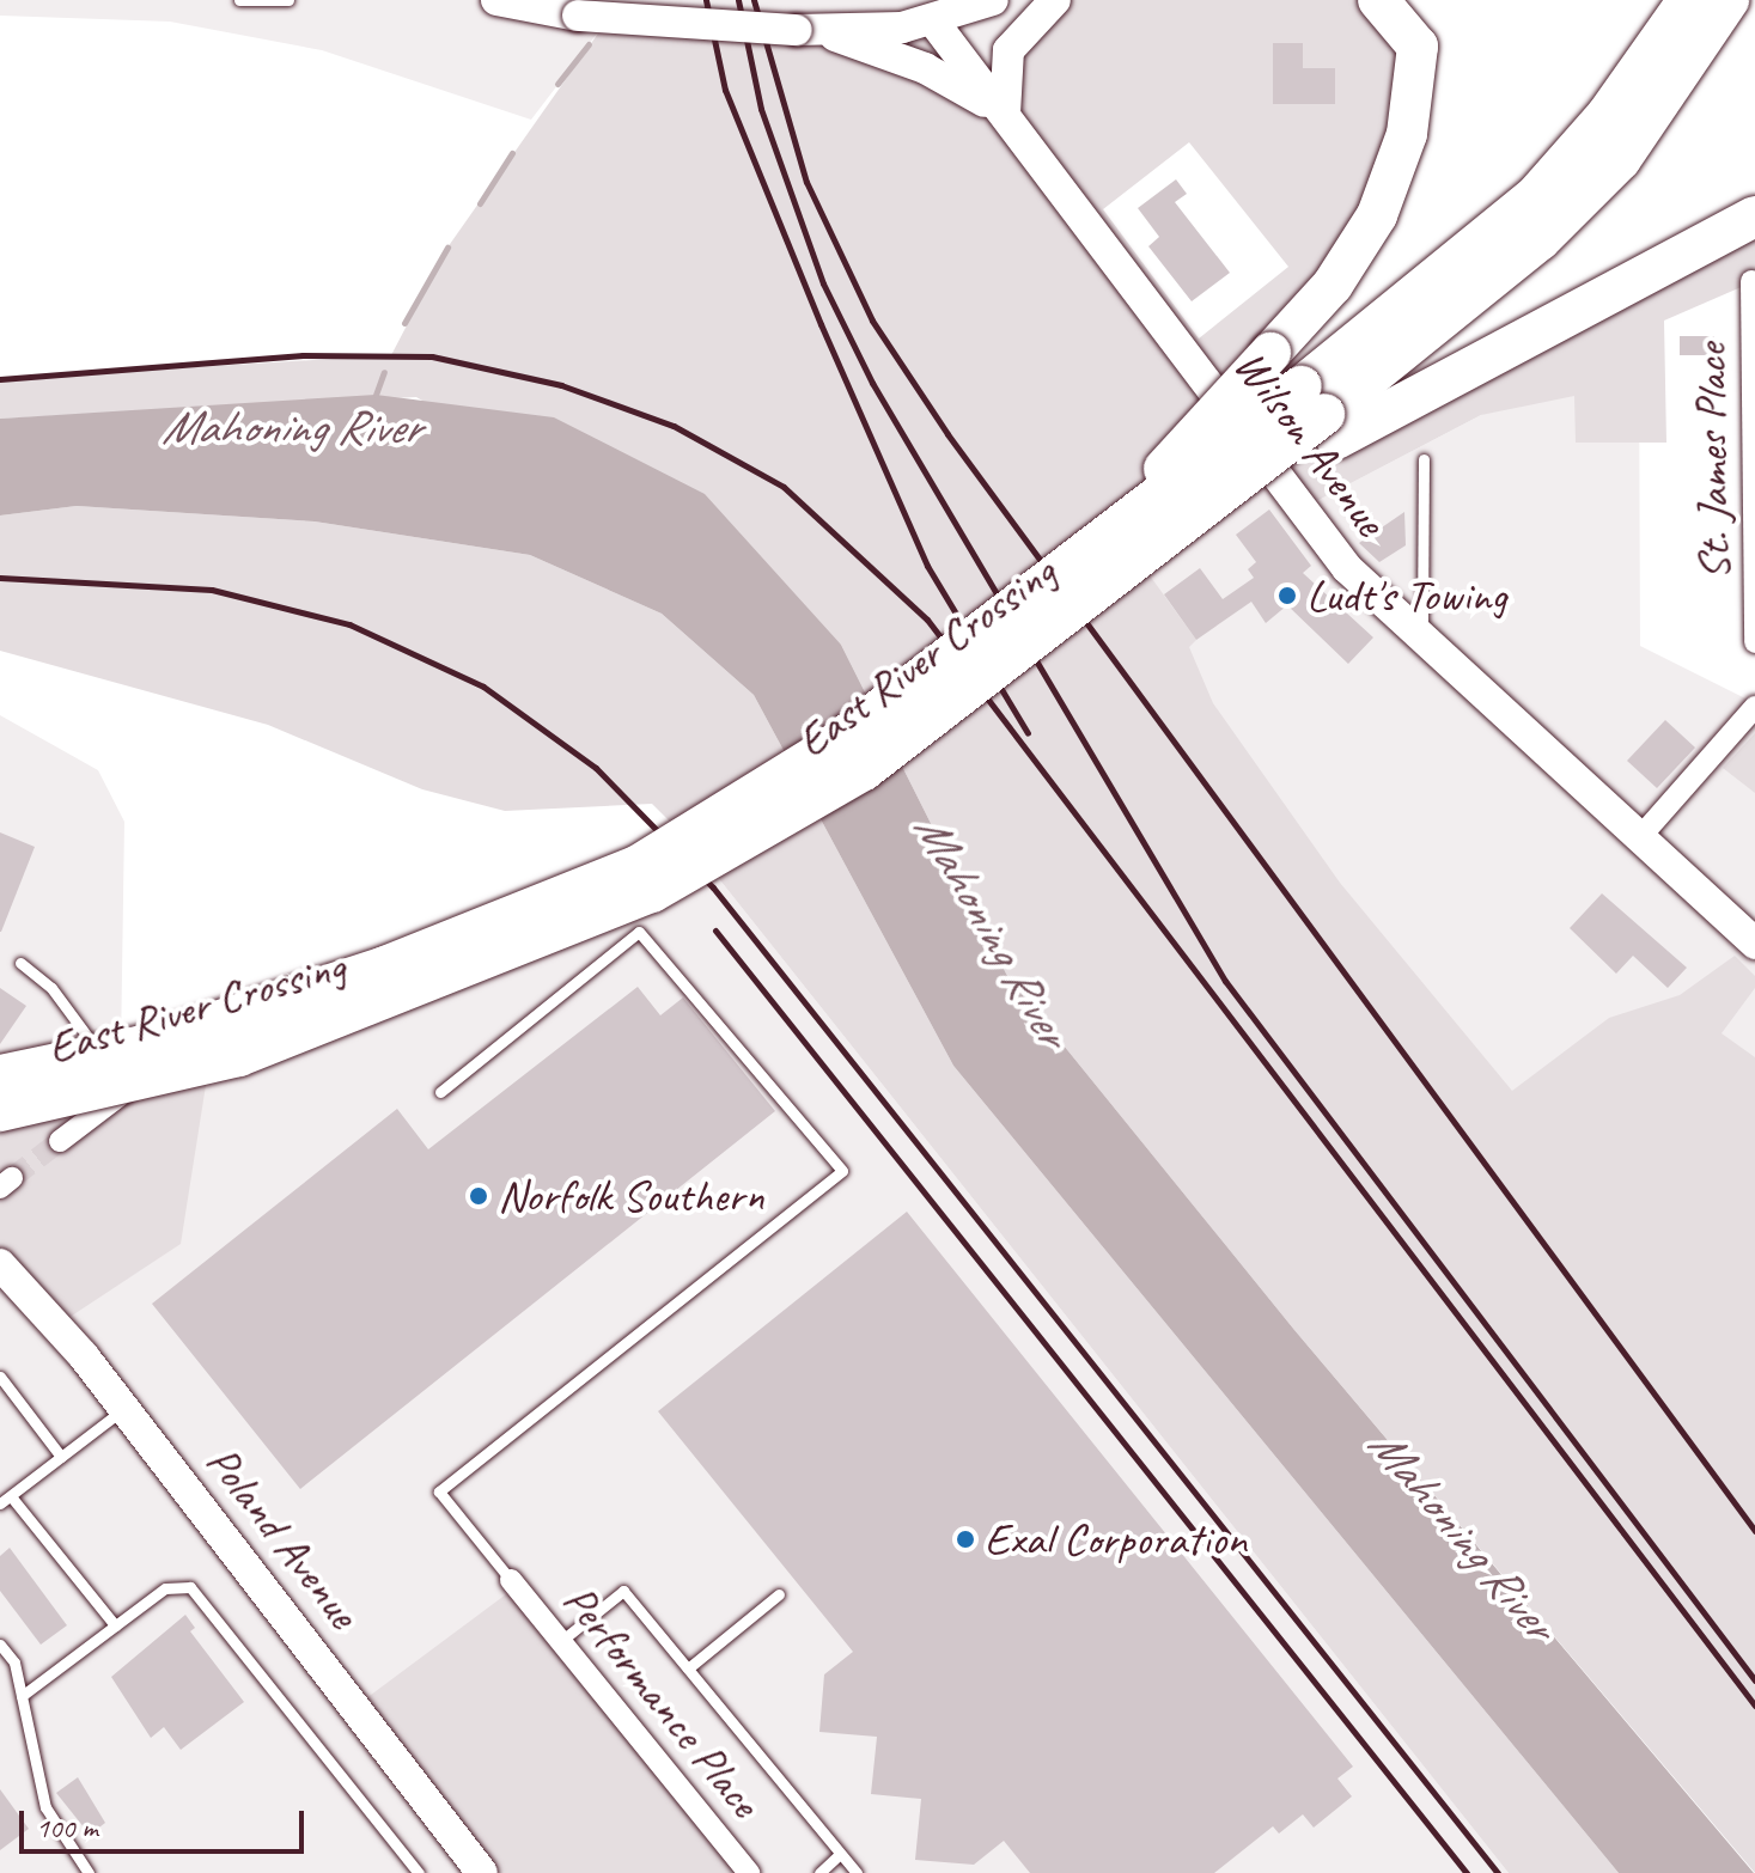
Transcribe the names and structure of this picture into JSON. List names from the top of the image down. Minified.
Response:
{"streets":{"highway":["East River Crossing"],"main road":["Wilson Avenue","Poland Avenue"],"street":["St. James Place","Performance Place"]},"water":["Mahoning River"],"places":["Ludt's Towing","Norfolk Southern","Exal Corporation"],"scale_bar":"100 m"}
